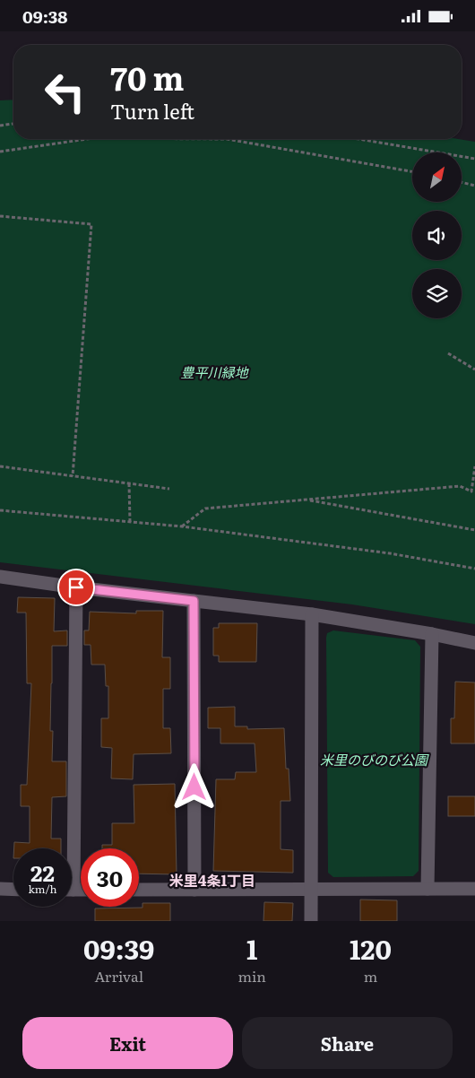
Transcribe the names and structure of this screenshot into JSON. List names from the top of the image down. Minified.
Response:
{"districts":["米里4条1丁目"],"parks":["豊平川緑地","米里のびのび公園"],"north":"top right","page":{"status":"09:38","turn":["70 m","Turn left"],"speed":"22 km/h","limit":"30","eta":["09:39","Arrival","1","min","120","m"],"buttons":["Exit","Share"]}}
